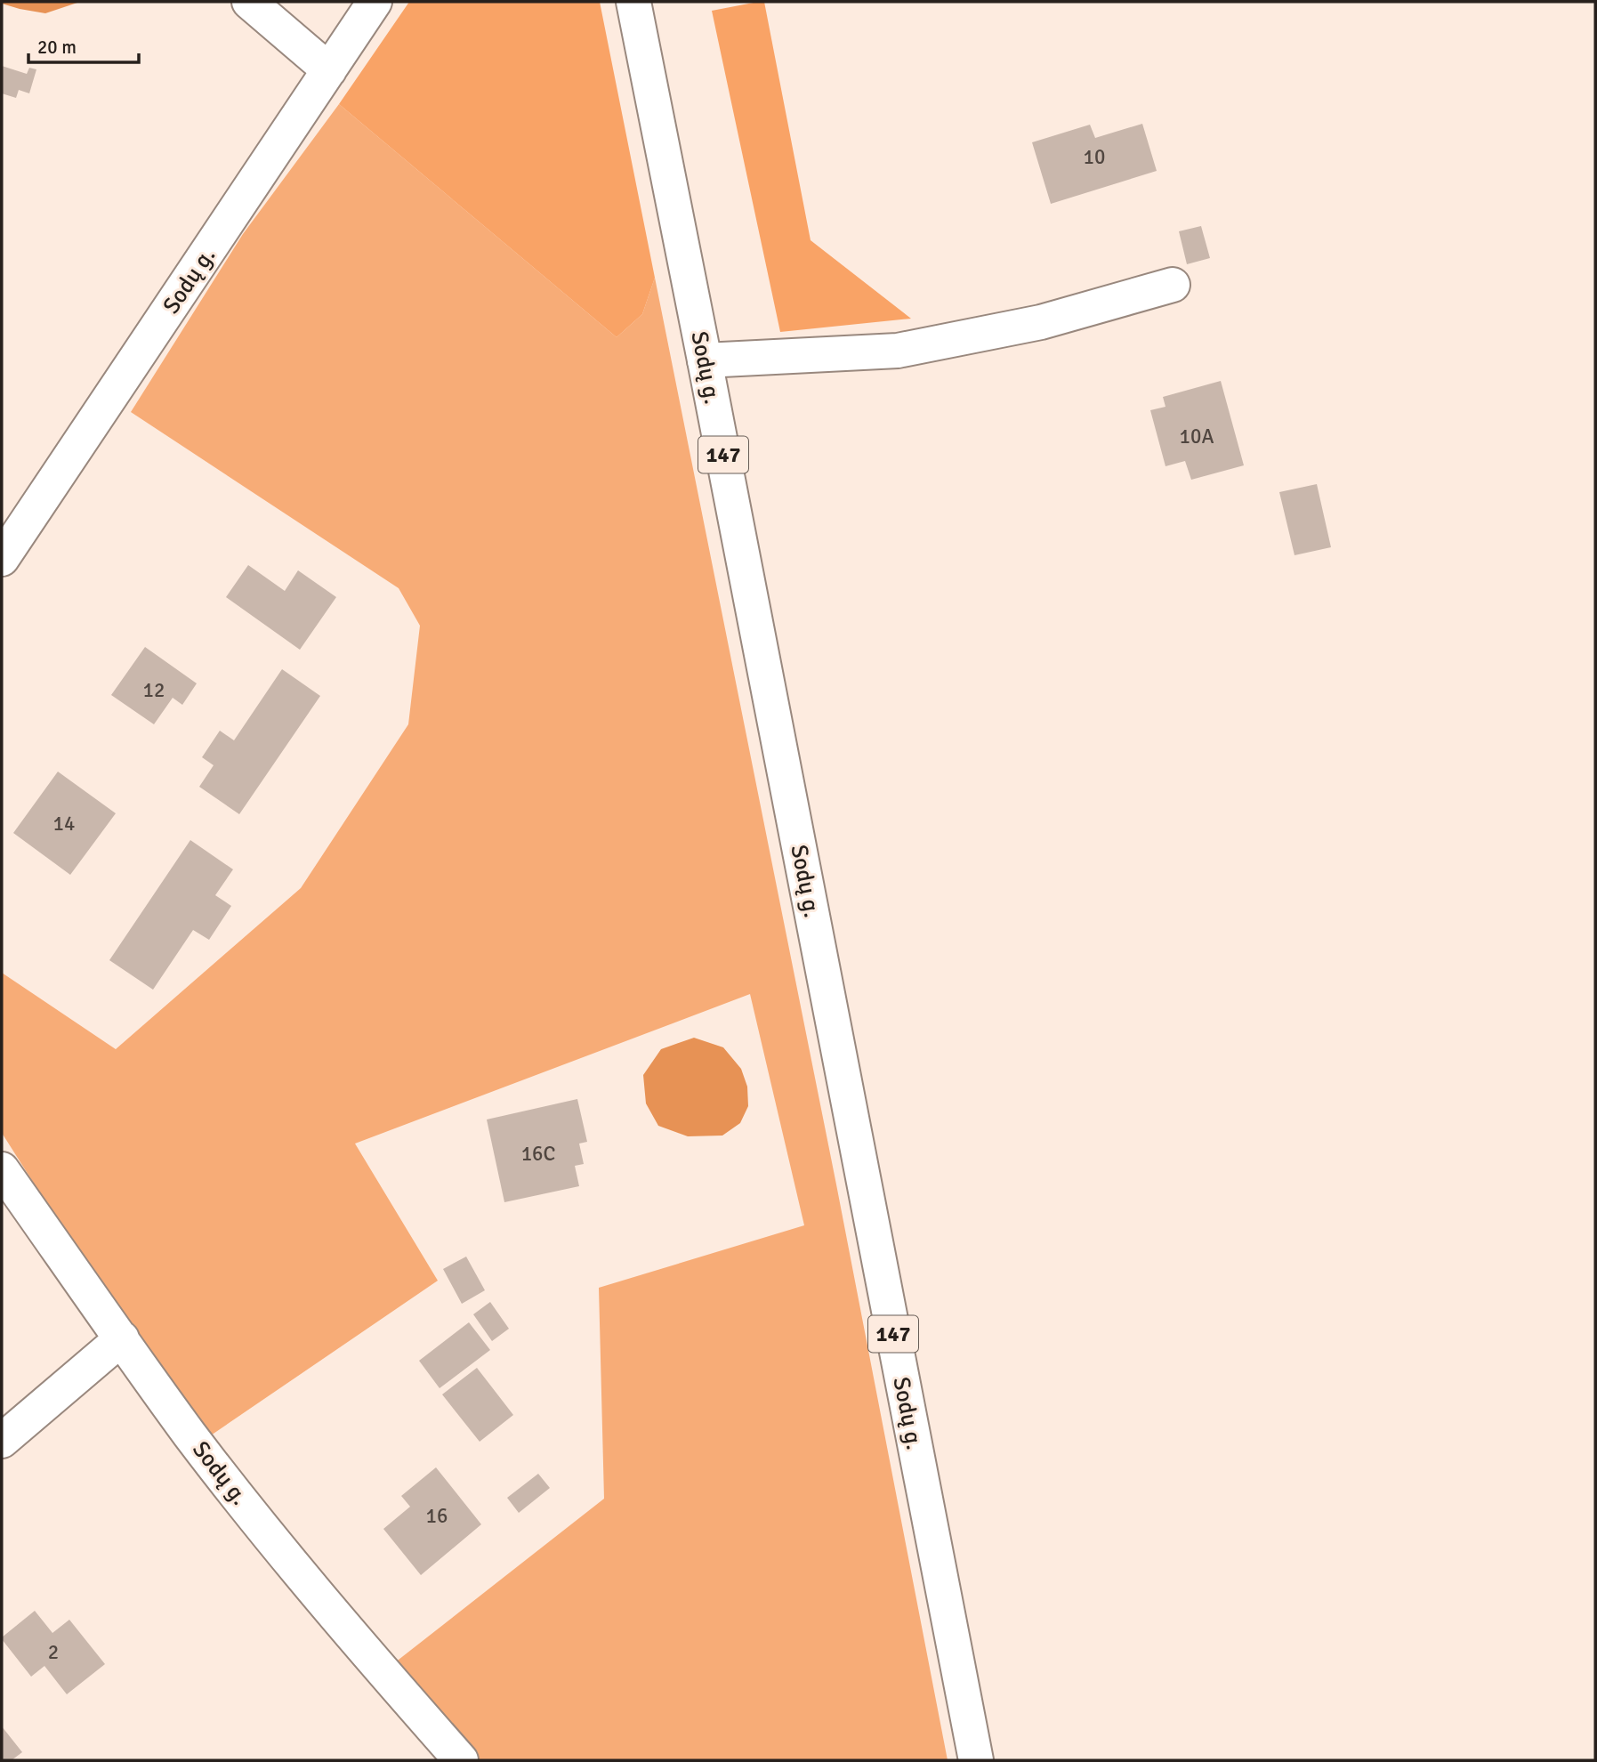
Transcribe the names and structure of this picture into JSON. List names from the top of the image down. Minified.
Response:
{"streets":{"main road":["Sodų g.","147"]},"house_numbers":["10","10A","12","14","16C","16","2"],"scale_bar":"20 m"}
